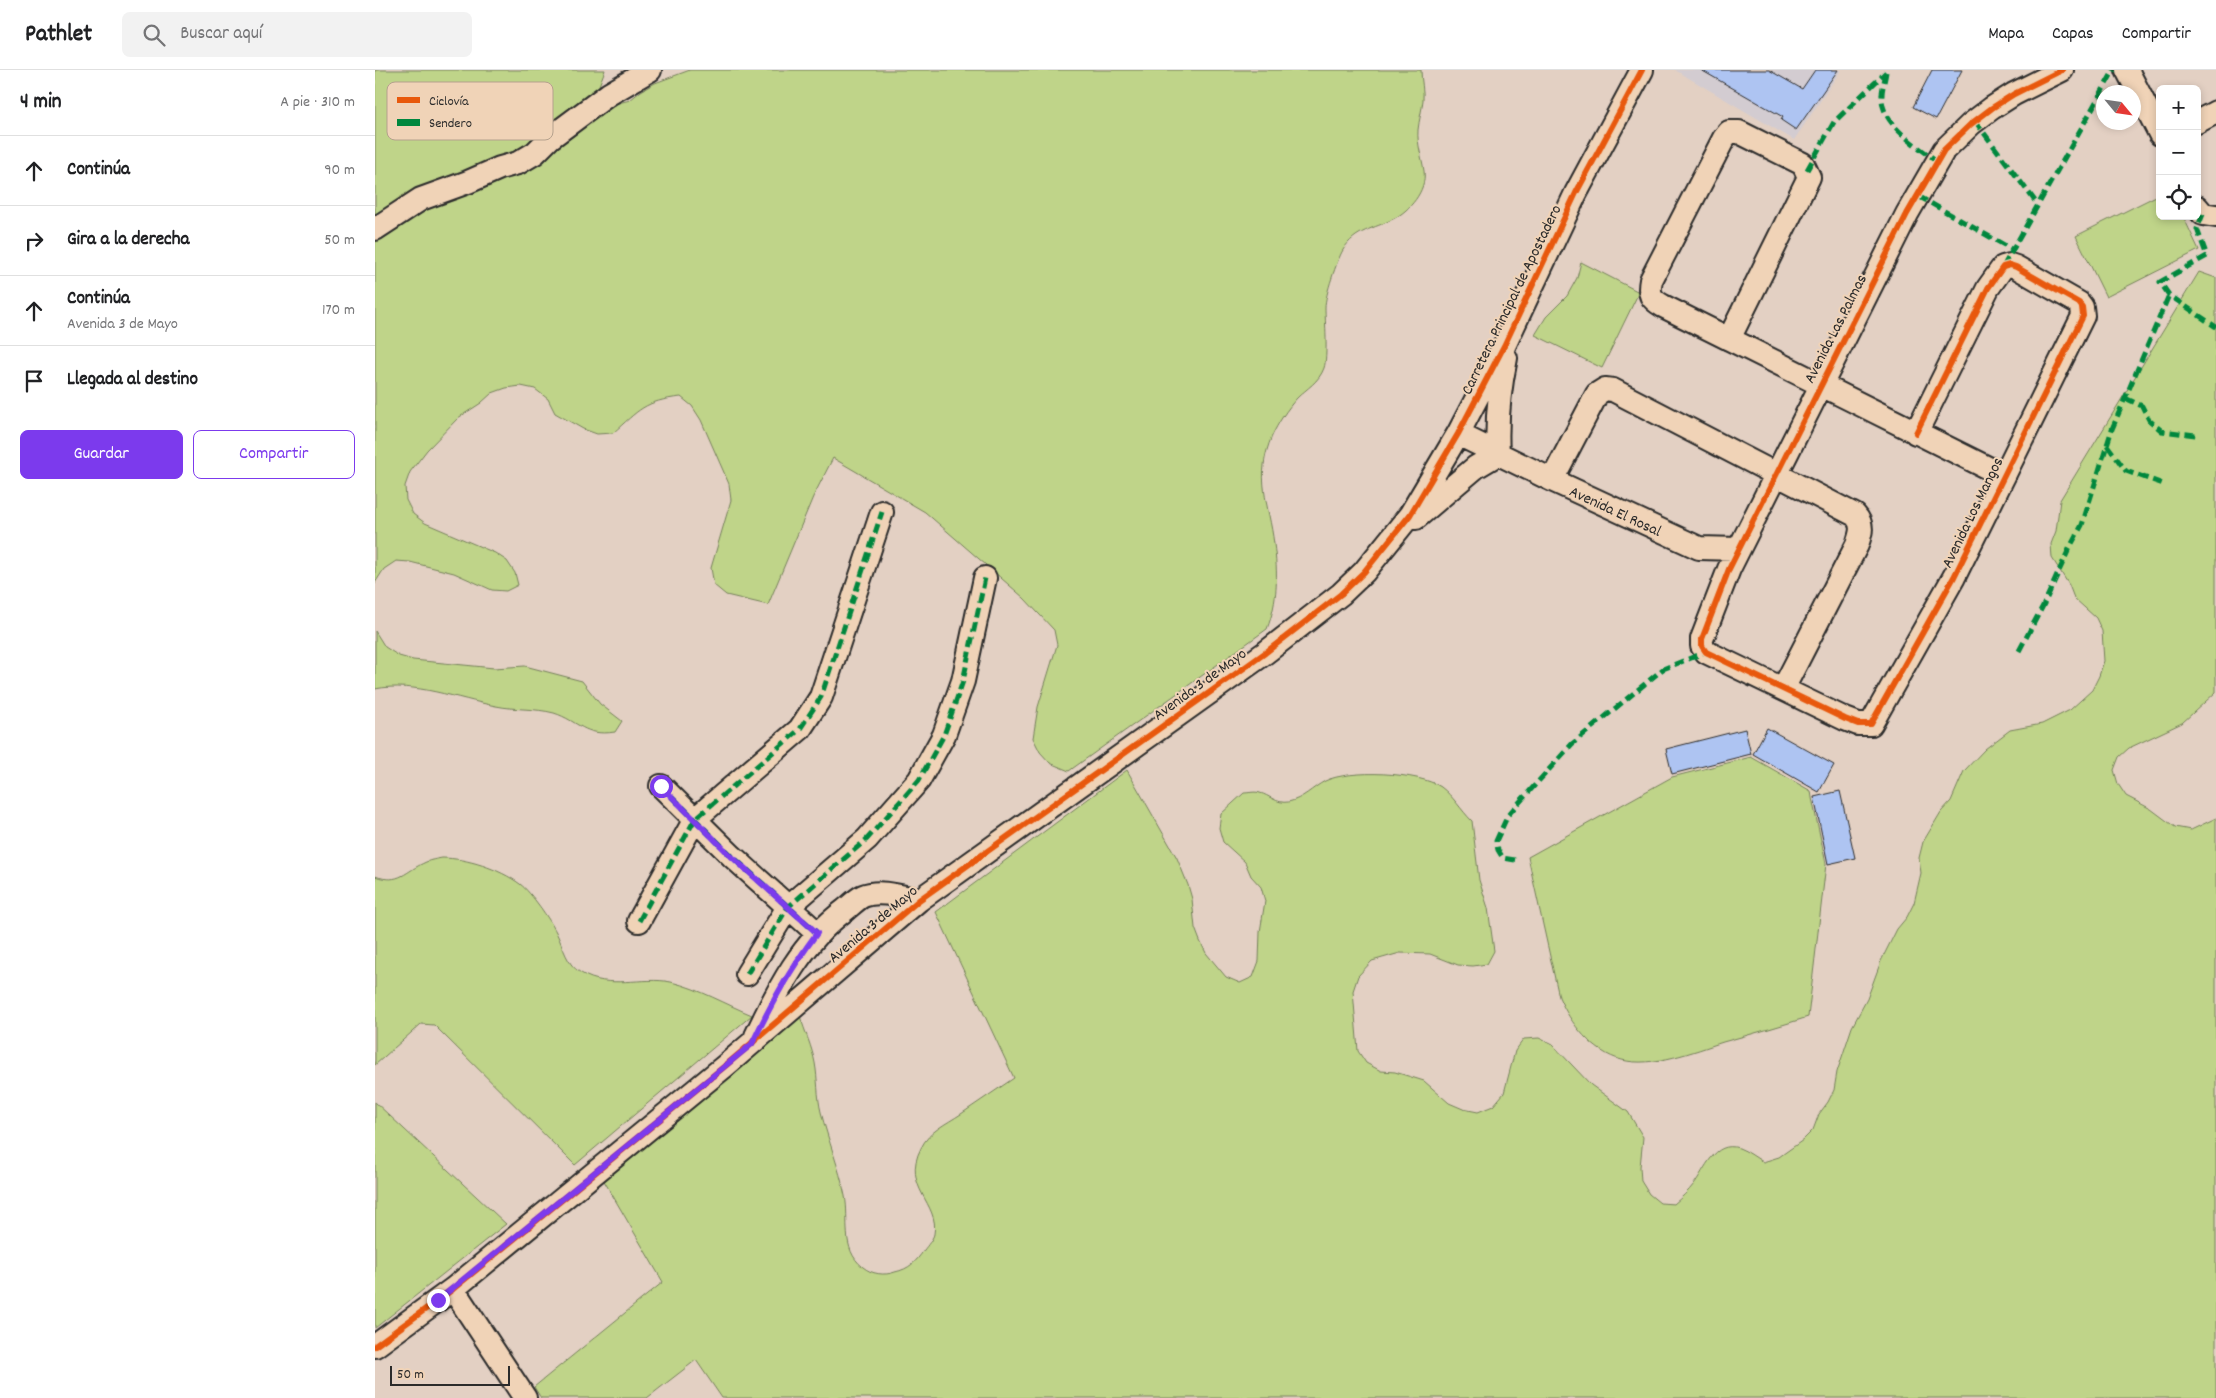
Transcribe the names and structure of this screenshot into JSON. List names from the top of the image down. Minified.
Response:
{"streets":{"street":["Carretera Principal de Apostadero","Avenida Las Palmas","Avenida El Rosal","Avenida Los Mangos","Avenida 3 de Mayo"]},"crossings":[["Carretera Principal de Apostadero","Avenida El Rosal"],["Carretera Principal de Apostadero","Avenida 3 de Mayo"],["Avenida Las Palmas","Avenida El Rosal"],["Avenida Las Palmas","Avenida Los Mangos"]],"legend":["Ciclovía","Sendero"],"scale_bar":"50 m","north":"bottom right","page":{"header":"Pathlet","search":"Buscar aquí","nav":["Mapa","Capas","Compartir"],"heading":["4 min","A pie · 310 m"],"map_buttons":["+","−"],"list":[["Continúa","90 m"],["Gira a la derecha","50 m"],["Continúa","Avenida 3 de Mayo","170 m"],"Llegada al destino"],"buttons":["Guardar","Compartir"],"scale":"50 m"}}
